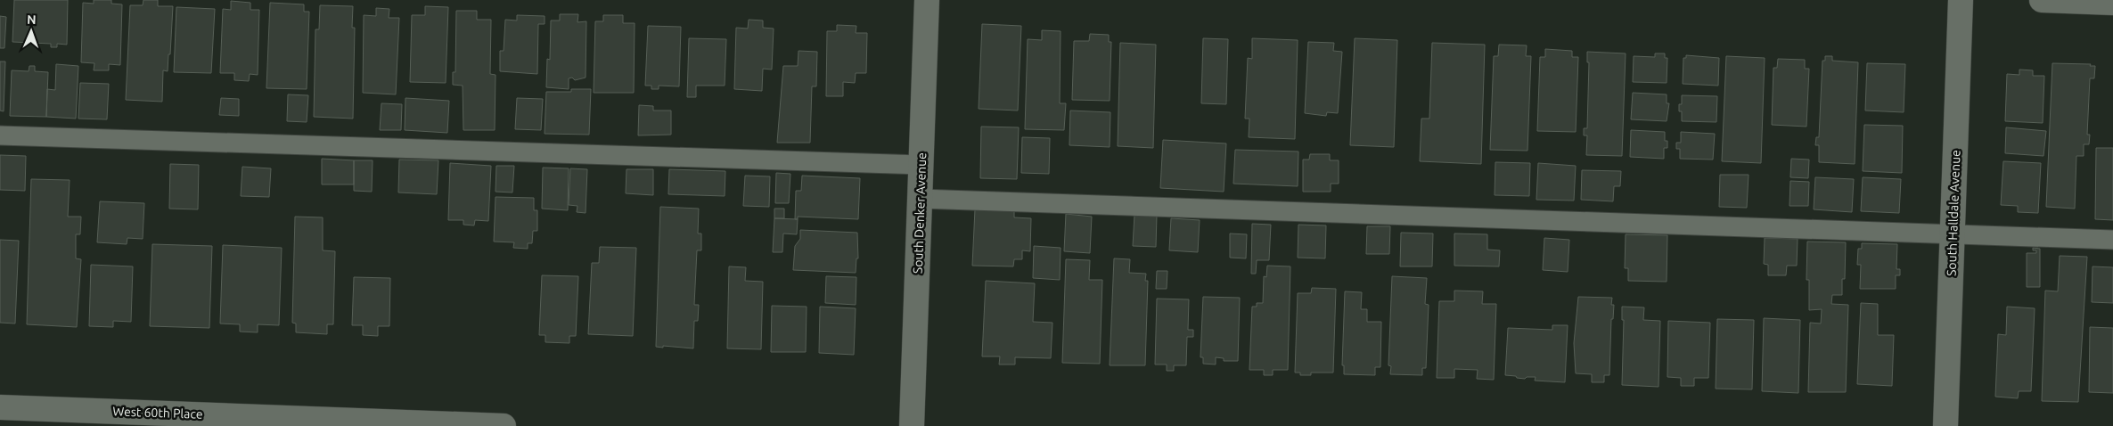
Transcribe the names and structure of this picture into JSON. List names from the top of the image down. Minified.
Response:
{"streets":{"street":["South Denker Avenue","South Halldale Avenue","West 60th Place"]},"north":"top"}
